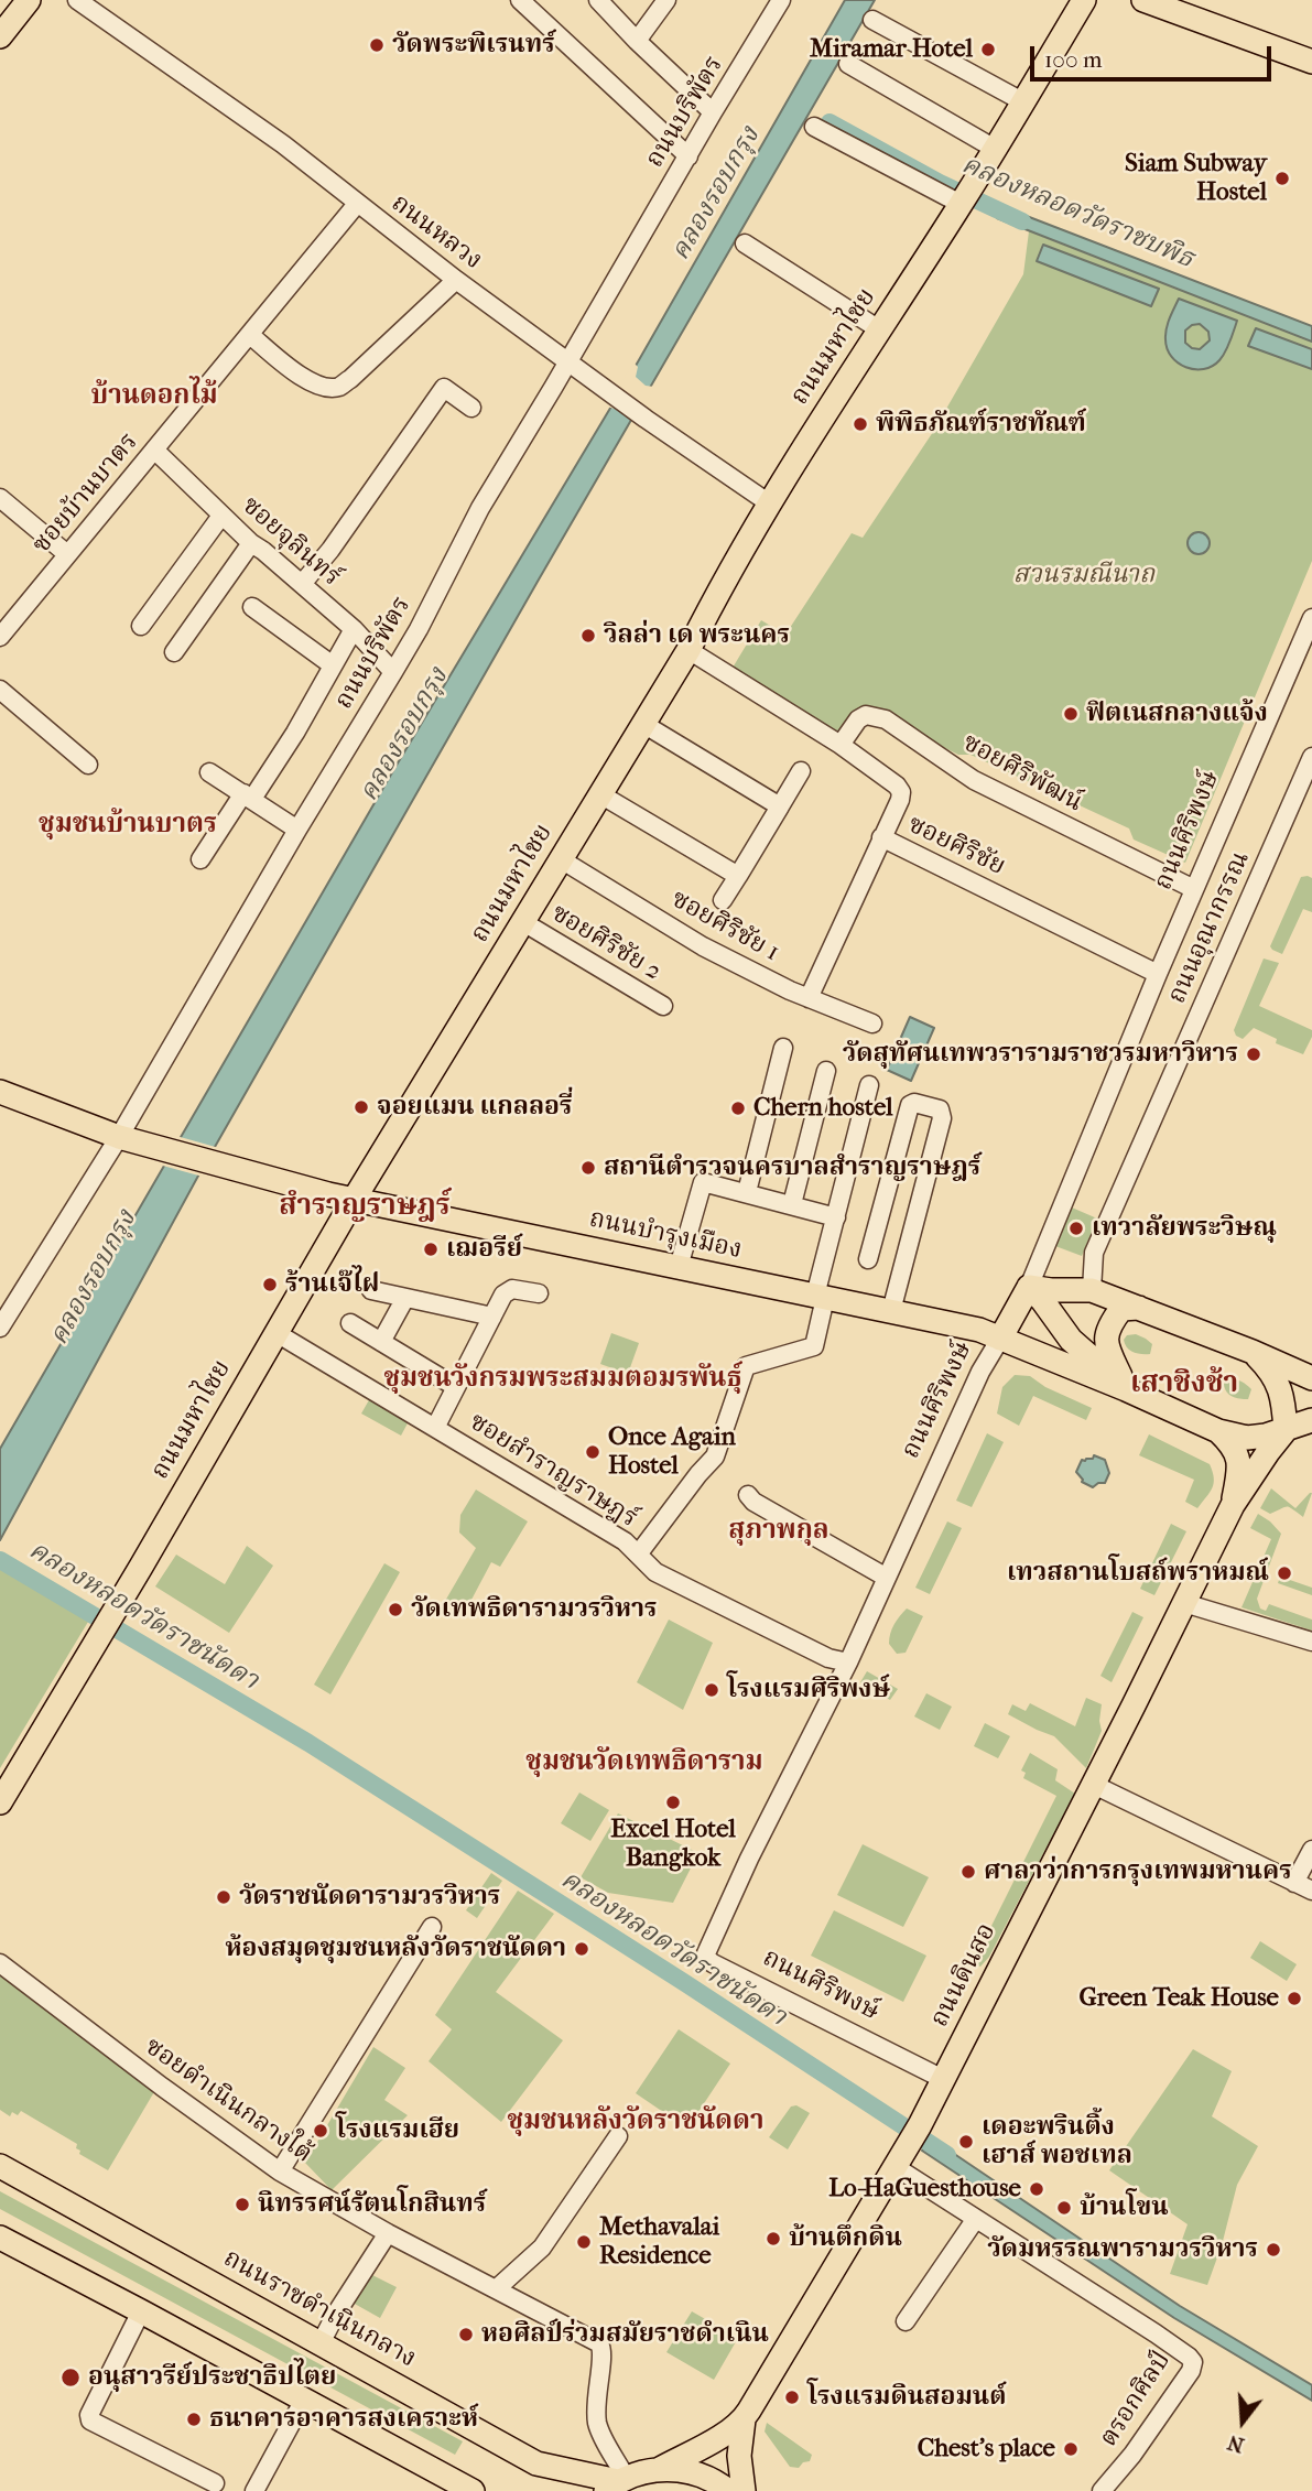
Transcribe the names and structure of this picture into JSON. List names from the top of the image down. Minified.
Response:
{"streets":{"main road":["ถนนมหาไชย","ถนนศิริพงษ์","ถนนบำรุงเมือง","ถนนดินสอ","ถนนราชดำเนินกลาง"],"street":["ถนนบริพัตร","ถนนหลวง","ซอยบ้านบาตร","ซอยจุลินทร์","ซอยศิริพัฒน์","ซอยศิริชัย","ซอยศิริชัย 1","ถนนอุณากรรณ","ซอยศิริชัย 2","ซอยสำราญราษฎร์","ซอยดำเนินกลางใต้","ตรอกศิลป์"]},"crossings":[["ถนนบริพัตร","ถนนหลวง"],["ถนนบริพัตร","ซอยจุลินทร์"],["ถนนบริพัตร","ถนนบำรุงเมือง"],["ถนนหลวง","ถนนมหาไชย"],["ถนนหลวง","ซอยบ้านบาตร"],["ถนนมหาไชย","ซอยศิริชัย"],["ถนนมหาไชย","ซอยศิริชัย 1"],["ถนนมหาไชย","ซอยศิริชัย 2"],["ถนนมหาไชย","ถนนบำรุงเมือง"],["ถนนมหาไชย","ซอยสำราญราษฎร์"],["ซอยบ้านบาตร","ซอยจุลินทร์"],["ซอยศิริพัฒน์","ถนนศิริพงษ์"],["ซอยศิริพัฒน์","ซอยศิริชัย"],["ถนนศิริพงษ์","ซอยศิริชัย"],["ถนนศิริพงษ์","ถนนบำรุงเมือง"],["ถนนศิริพงษ์","ซอยสำราญราษฎร์"],["ถนนศิริพงษ์","ถนนดินสอ"],["ถนนบำรุงเมือง","ถนนดินสอ"],["ถนนดินสอ","ตรอกศิลป์"],["ซอยดำเนินกลางใต้","ถนนราชดำเนินกลาง"]],"districts":["บ้านดอกไม้","ชุมชนบ้านบาตร","สำราญราษฎร์","ชุมชนวังกรมพระสมมตอมรพันธุ์","เสาชิงช้า","สุภาพกุล","ชุมชนวัดเทพธิดาราม","ชุมชนหลังวัดราชนัดดา"],"water":["คลองรอบกรุง","คลองหลอดวัดราชบพิธ","คลองหลอดวัดราชนัดดา"],"parks":["สวนรมณีนาถ"],"places":["วัดพระพิเรนทร์","Miramar Hotel","Siam Subway Hostel","พิพิธภัณฑ์ราชทัณฑ์","วิลล่า เด พระนคร","ฟิตเนสกลางแจ้ง","วัดสุทัศนเทพวรารามราชวรมหาวิหาร","จอยแมน แกลลอรี่","Chern hostel","สถานีตำรวจนครบาลสำราญราษฎร์","เทวาลัยพระวิษณุ","เฌอรีย์","ร้านเจ๊ไฝ","Once Again Hostel","เทวสถานโบสถ์พราหมณ์","วัดเทพธิดารามวรวิหาร","โรงแรมศิริพงษ์","Excel Hotel Bangkok","ศาลาว่าการกรุงเทพมหานคร","วัดราชนัดดารามวรวิหาร","ห้องสมุดชุมชนหลังวัดราชนัดดา","Green Teak House","โรงแรมเฮีย","เดอะพรินติ้ง เฮาส์ พอชเทล","Lo-HaGuesthouse","นิทรรศน์รัตนโกสินทร์","บ้านโขน","บ้านตึกดิน","Methavalai Residence","วัดมหรรณพารามวรวิหาร","หอศิลป์ร่วมสมัยราชดำเนิน","อนุสาวรีย์ประชาธิปไตย","โรงแรมดินสอมนต์","ธนาคารอาคารสงเคราะห์","Chest's place"],"scale_bar":"100 m","north":"bottom"}
